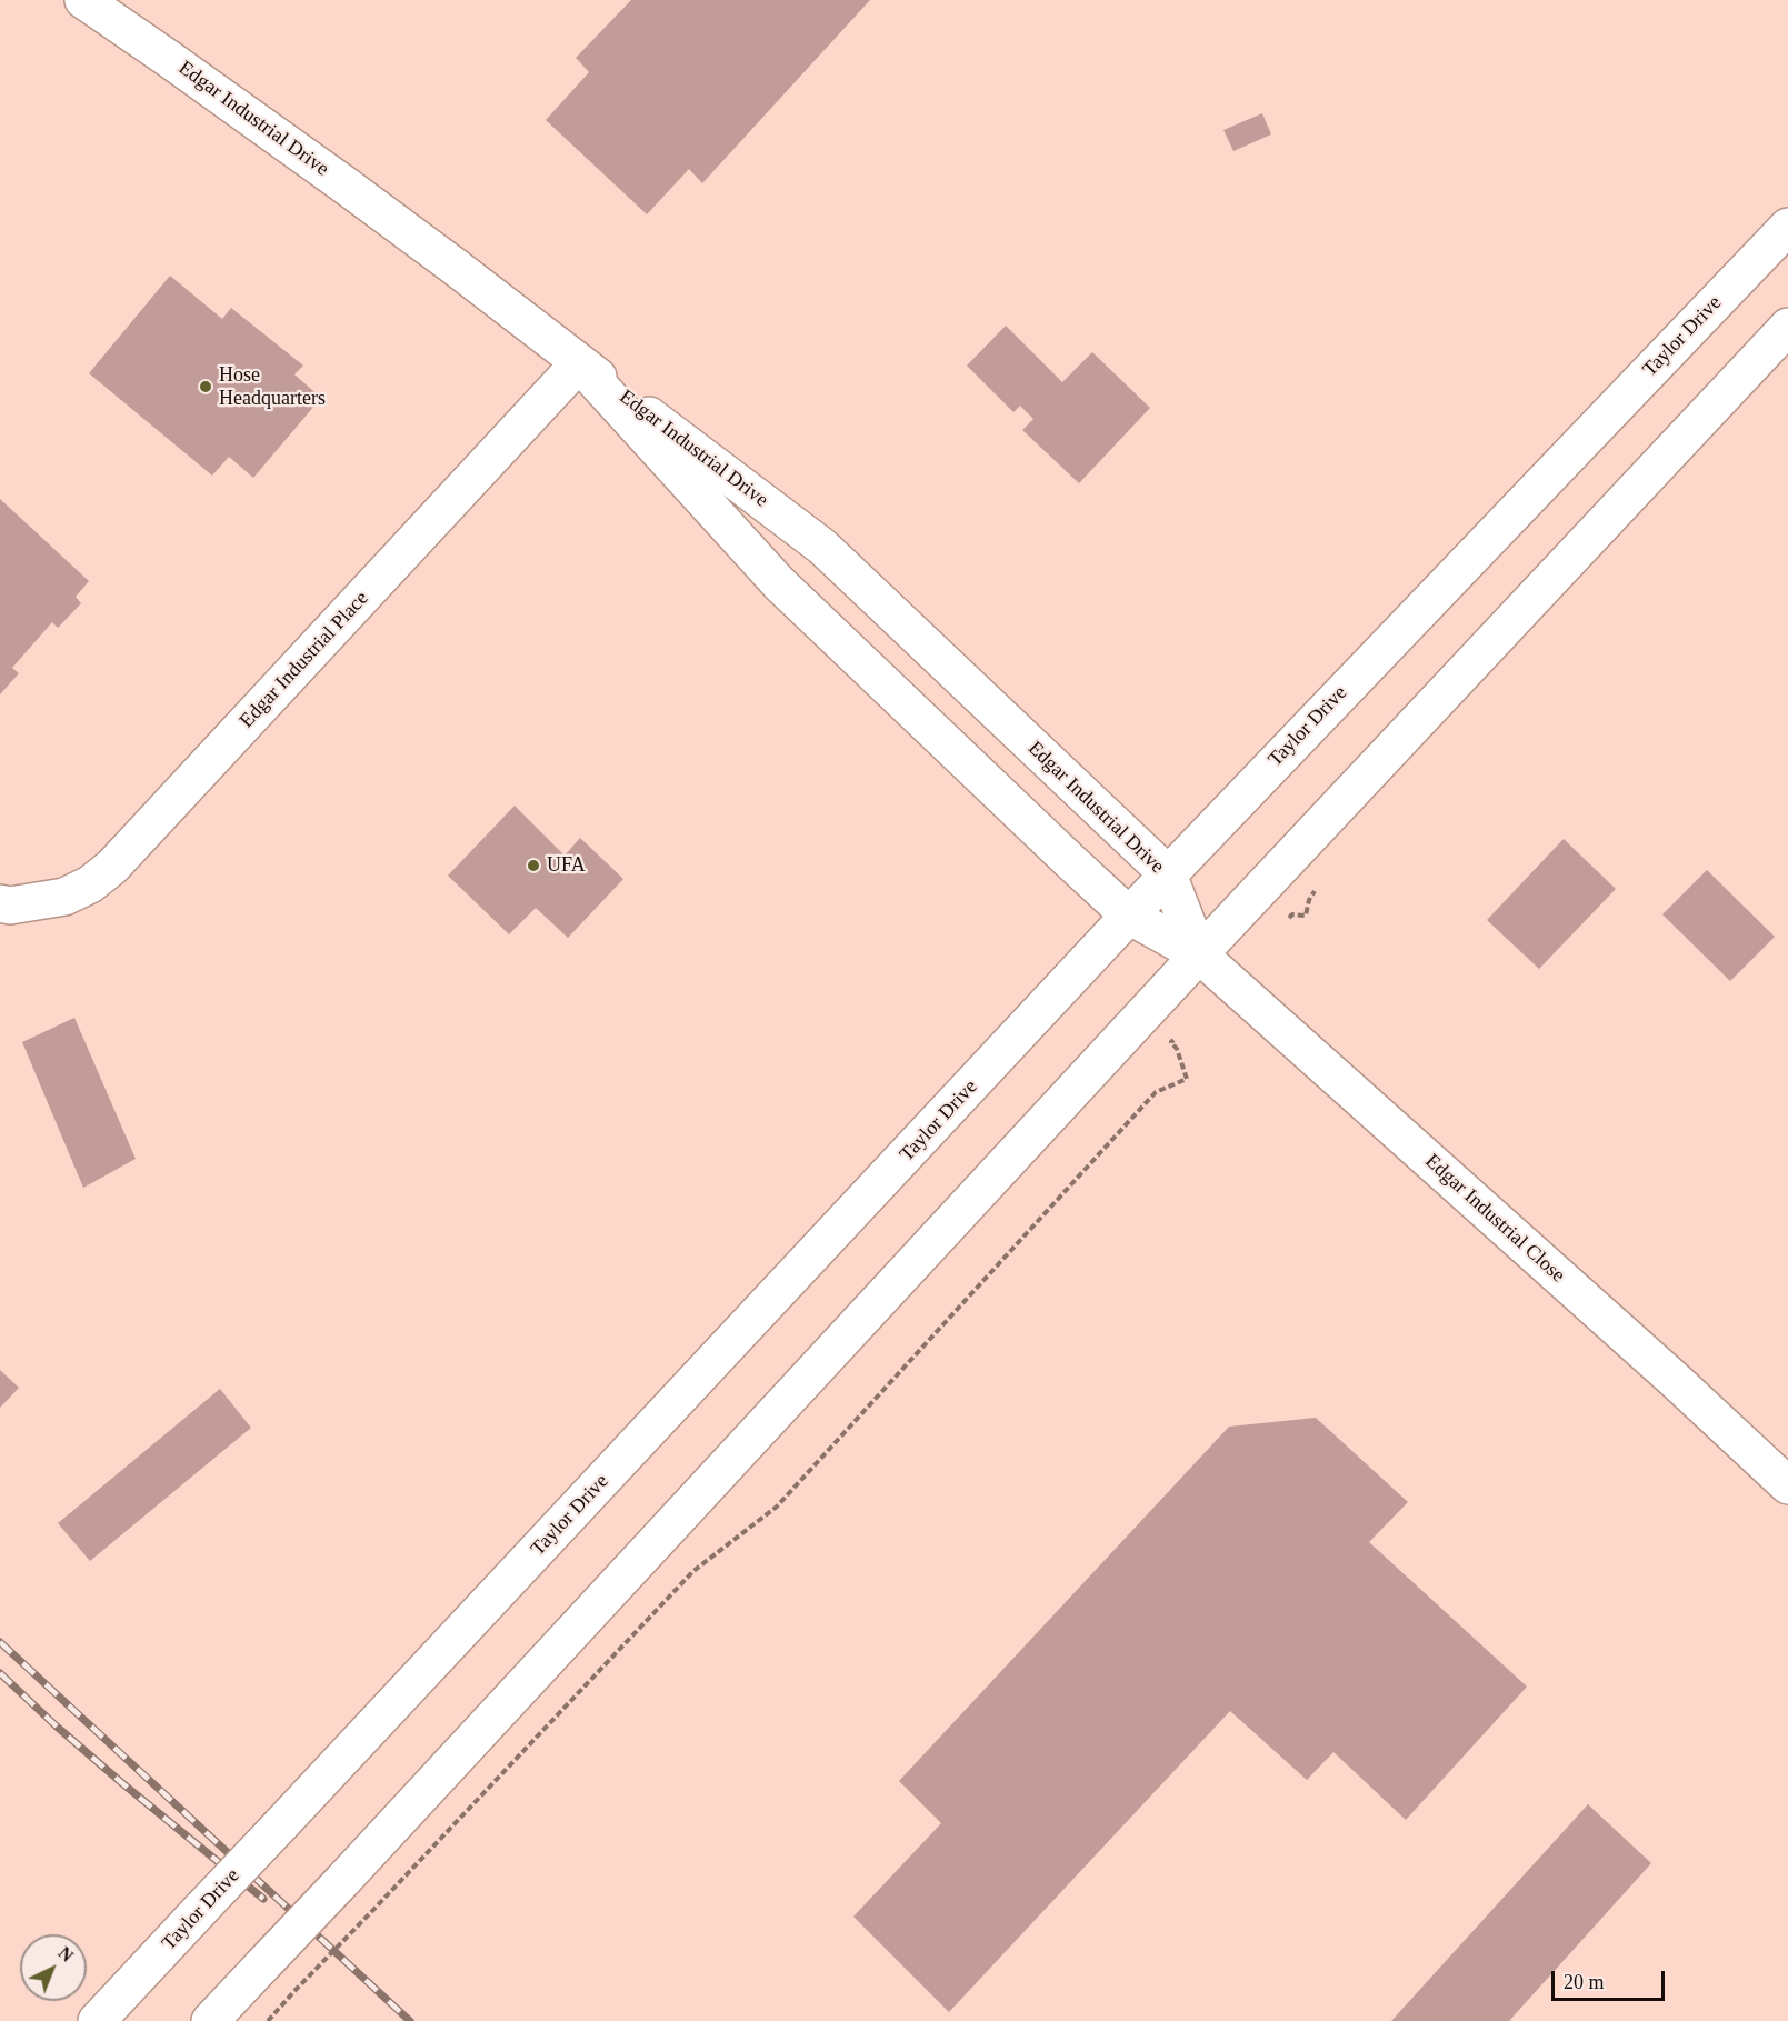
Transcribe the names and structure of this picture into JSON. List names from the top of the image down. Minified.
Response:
{"streets":{"main road":["Edgar Industrial Drive","Taylor Drive","Edgar Industrial Place","Edgar Industrial Close"]},"crossings":[["Edgar Industrial Drive","Taylor Drive"],["Edgar Industrial Drive","Edgar Industrial Place"],["Edgar Industrial Drive","Edgar Industrial Close"]],"places":["Hose Headquarters","UFA"],"scale_bar":"20 m","north":"top right"}
